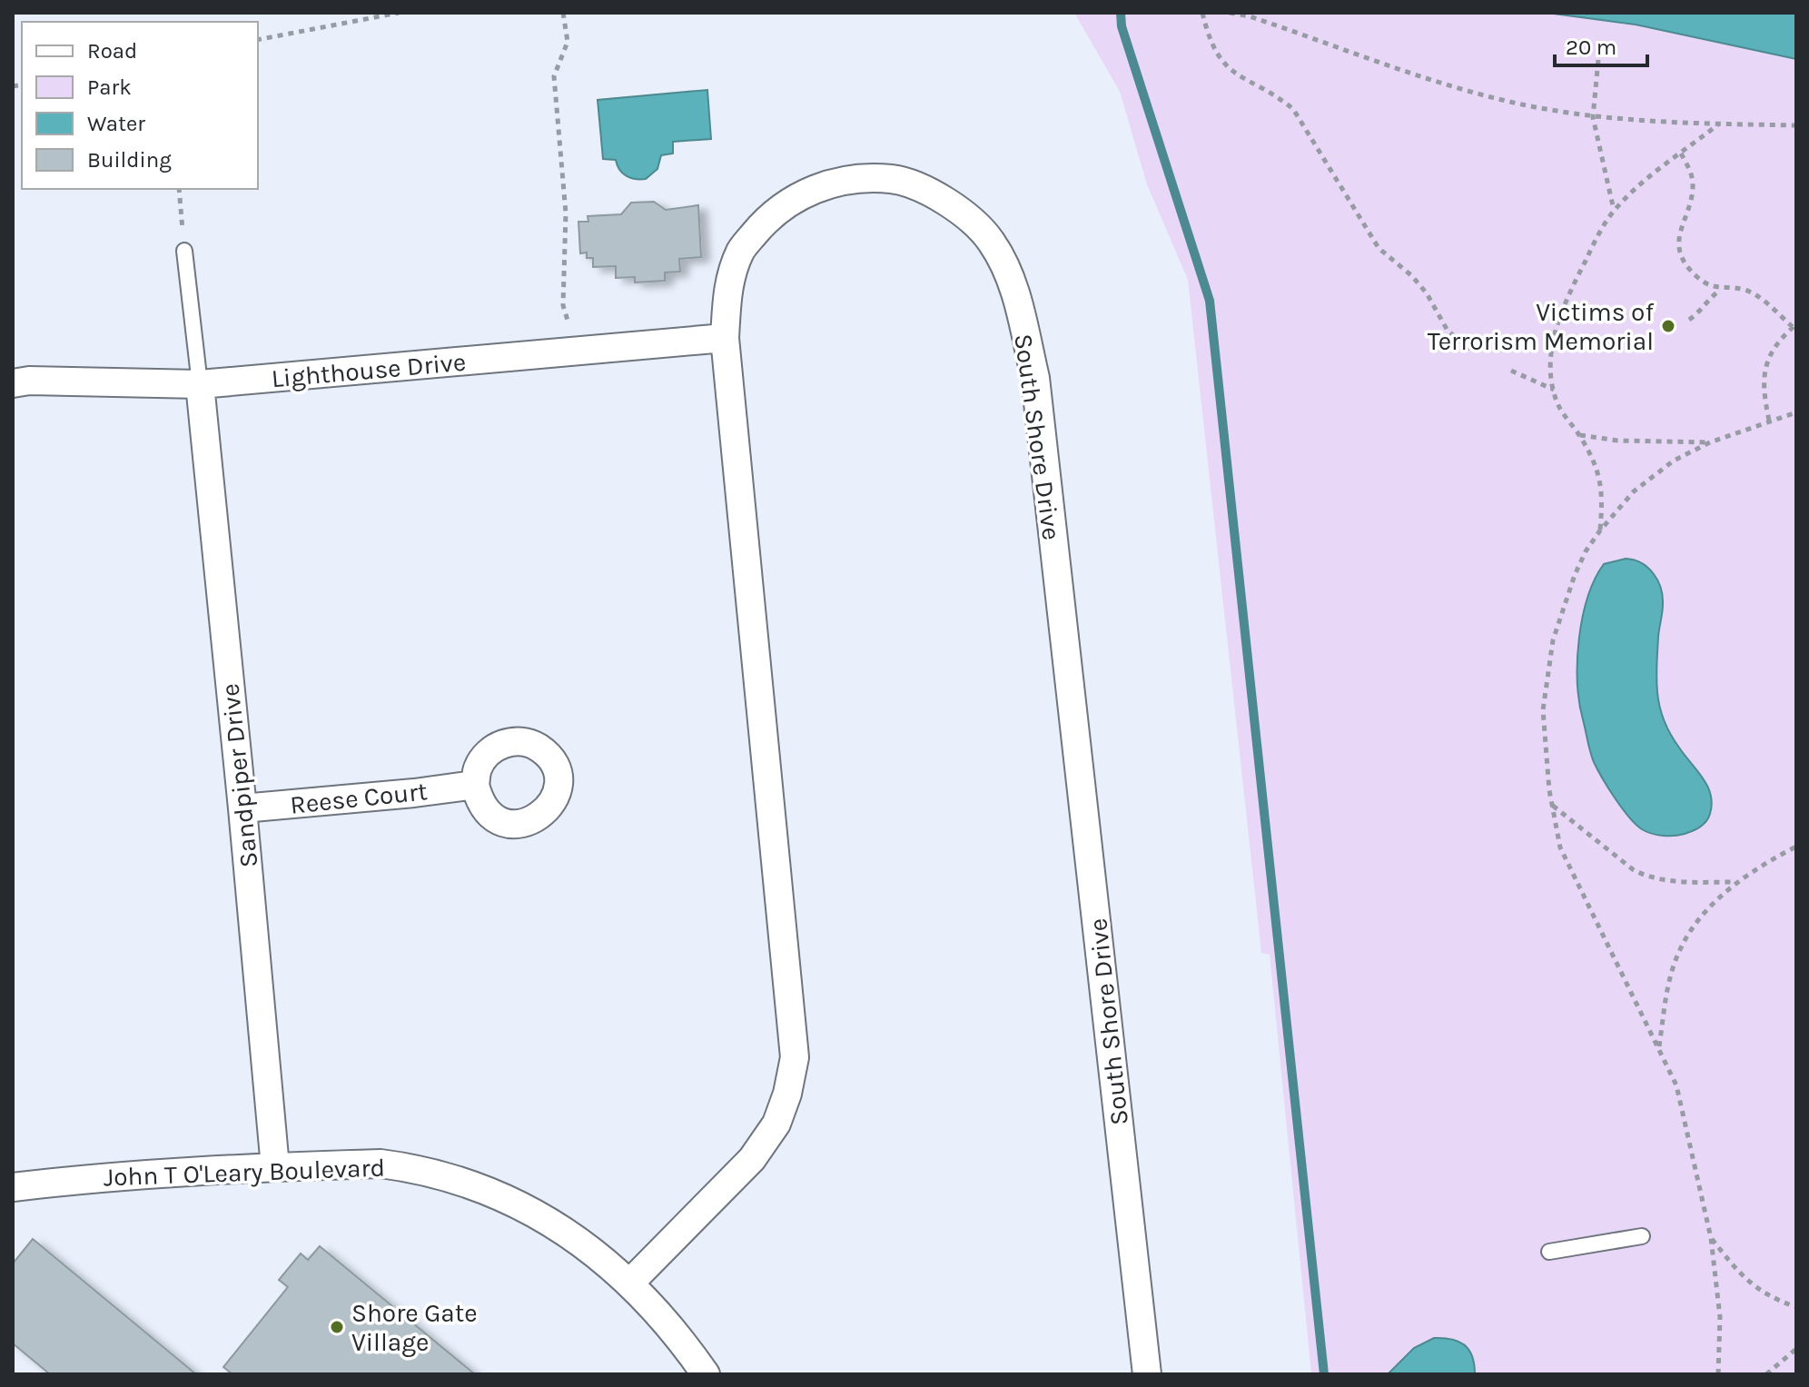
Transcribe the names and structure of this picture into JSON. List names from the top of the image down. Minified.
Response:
{"streets":{"street":["Lighthouse Drive","South Shore Drive","Sandpiper Drive","Reese Court","John T O'Leary Boulevard"]},"crossings":[["Lighthouse Drive","South Shore Drive"],["Lighthouse Drive","Sandpiper Drive"],["South Shore Drive","John T O'Leary Boulevard"],["Sandpiper Drive","Reese Court"],["Sandpiper Drive","John T O'Leary Boulevard"]],"places":["Victims of Terrorism Memorial","Shore Gate Village"],"legend":["Road","Park","Water","Building"],"scale_bar":"20 m"}
